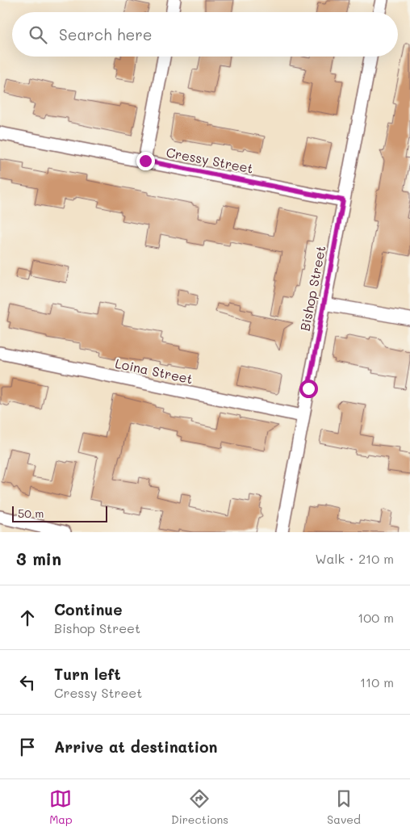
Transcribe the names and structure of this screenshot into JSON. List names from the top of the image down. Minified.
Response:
{"streets":{"street":["Cressy Street","Bishop Street","Loina Street"]},"crossings":[["Cressy Street","Bishop Street"],["Bishop Street","Loina Street"]],"scale_bar":"50 m","page":{"search":"Search here","scale":"50 m","heading":["3 min","Walk · 210 m"],"list":[["Continue","Bishop Street","100 m"],["Turn left","Cressy Street","110 m"],"Arrive at destination"],"nav":["Map","Directions","Saved"]}}
